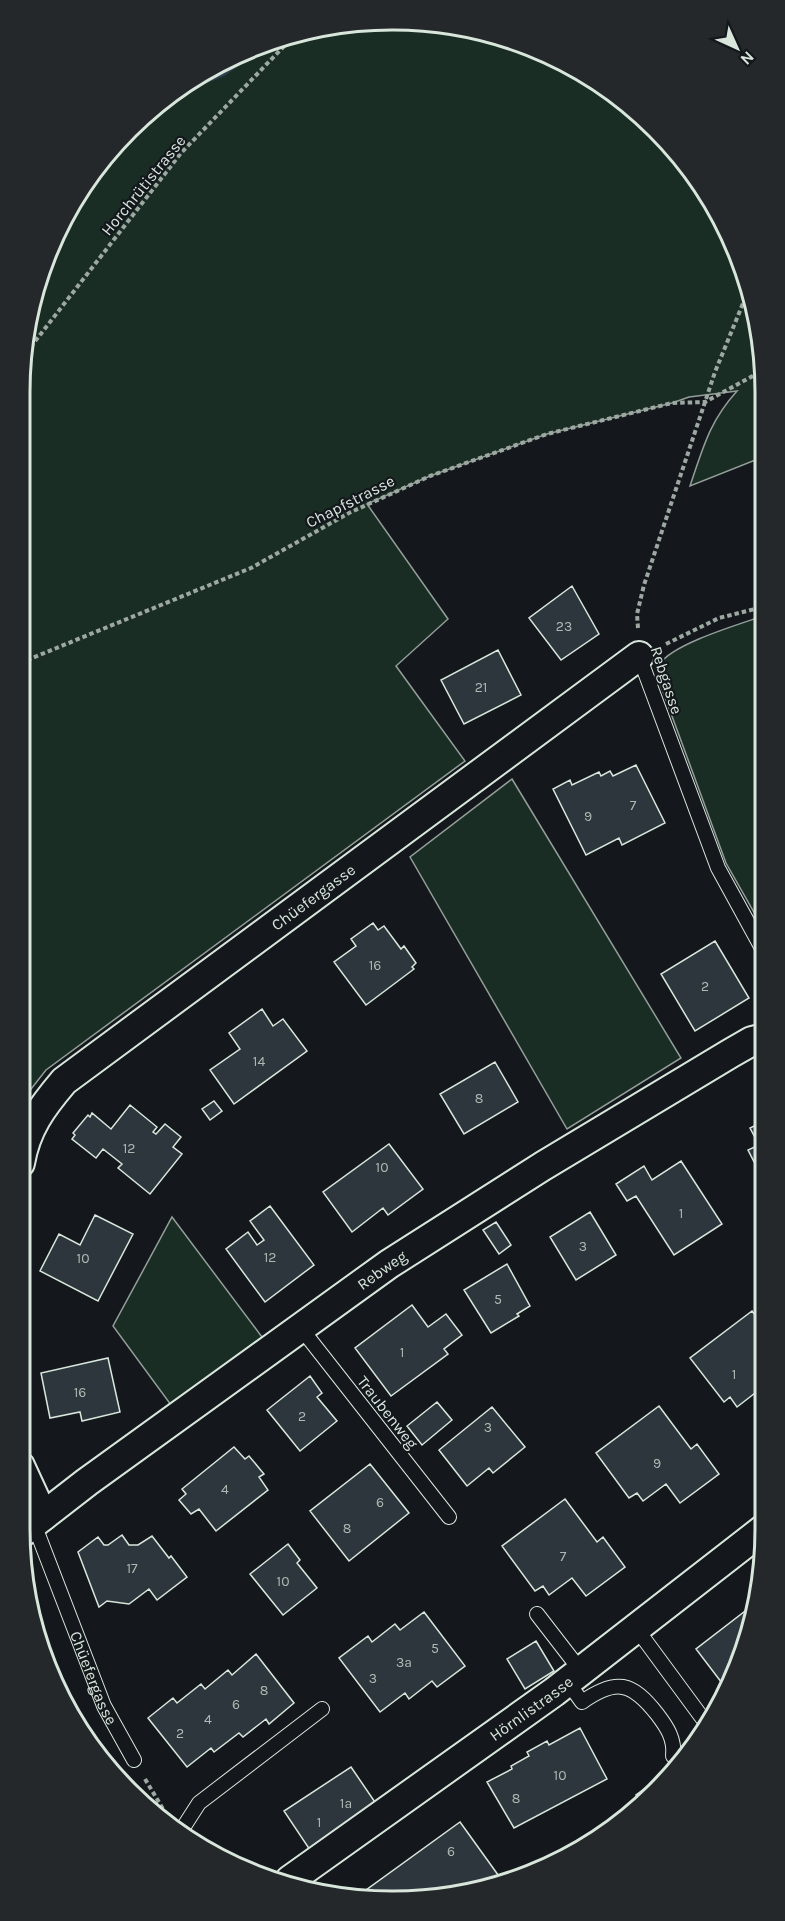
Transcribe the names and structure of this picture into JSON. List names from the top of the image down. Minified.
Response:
{"streets":{"street":["Chüefergasse","Rebweg","Hörnlistrasse"],"lane":["Rebgasse","Traubenweg"],"path":["Horchrütistrasse","Chapfstrasse"]},"crossings":[["Chapfstrasse","Rebgasse"],["Rebgasse","Chüefergasse"],["Chüefergasse","Rebweg"],["Rebweg","Traubenweg"]],"house_numbers":["23","21","7","9","16","2","14","8","12","10","1","3","12","10","5","1","1","16","2","3","9","4","6","8","7","17","10","5","3a","3","8","6","4","2","10","8","1a","1","6"],"north":"bottom right"}
